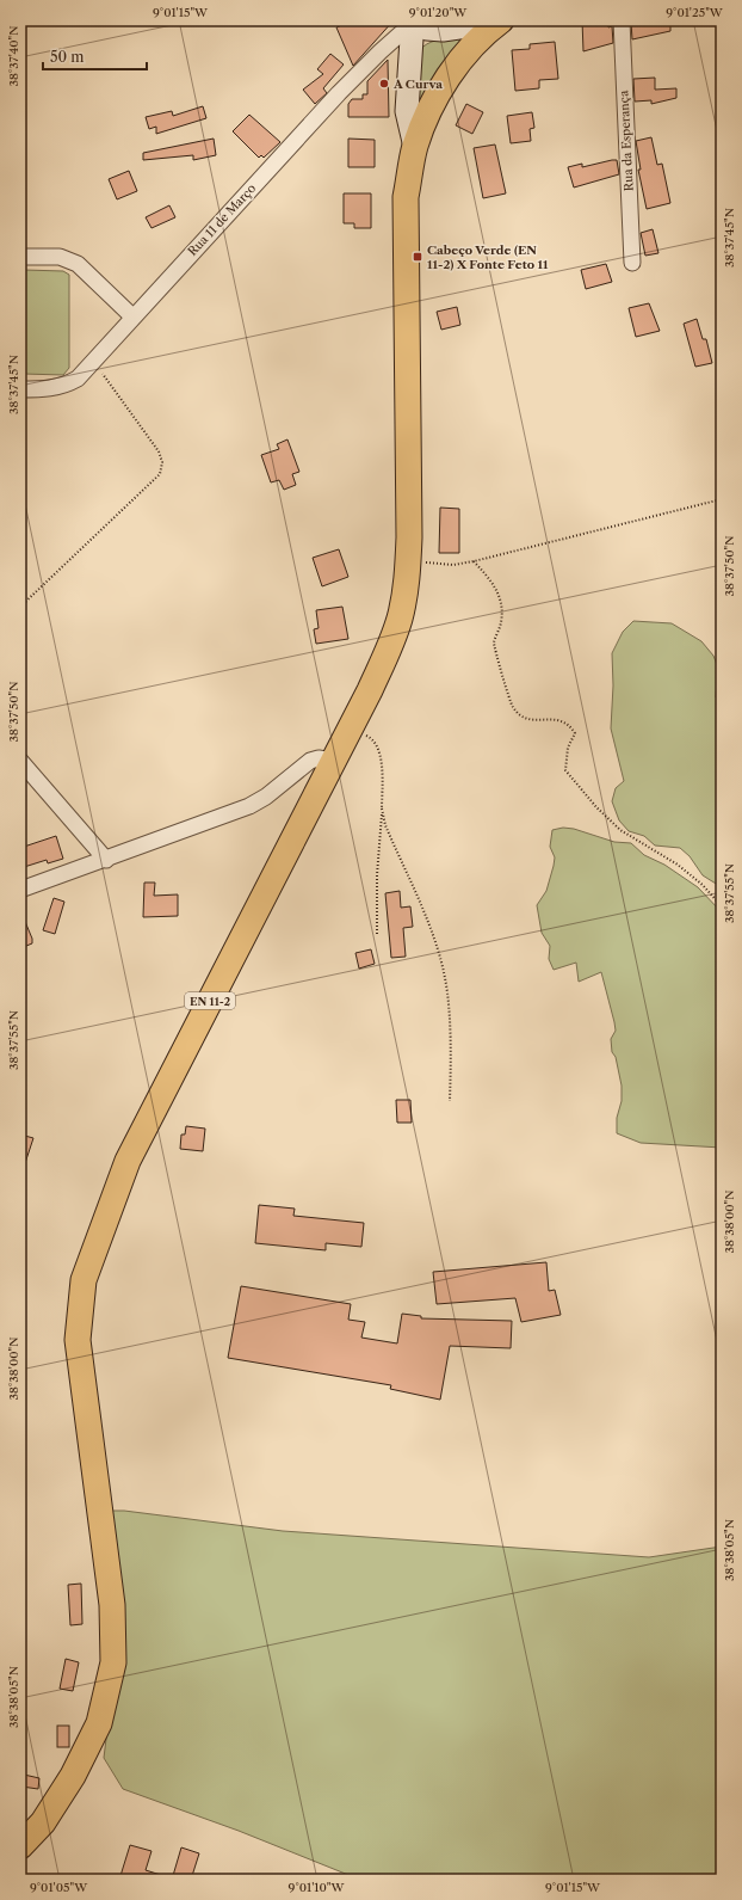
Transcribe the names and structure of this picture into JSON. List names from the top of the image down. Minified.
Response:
{"streets":{"main road":["EN 11-2"],"street":["Rua da Esperança","Rua 11 de Março"]},"places":{"other":["A Curva"],"transit":["Cabeço Verde (EN 11-2) X Fonte Feto 11"]},"scale_bar":"50 m","coordinates":["9°01'15\"W","9°01'20\"W","9°01'25\"W","38°37'40\"N","38°37'45\"N","38°37'50\"N","38°37'55\"N","38°38'00\"N","38°38'05\"N","9°01'05\"W","9°01'10\"W"]}
